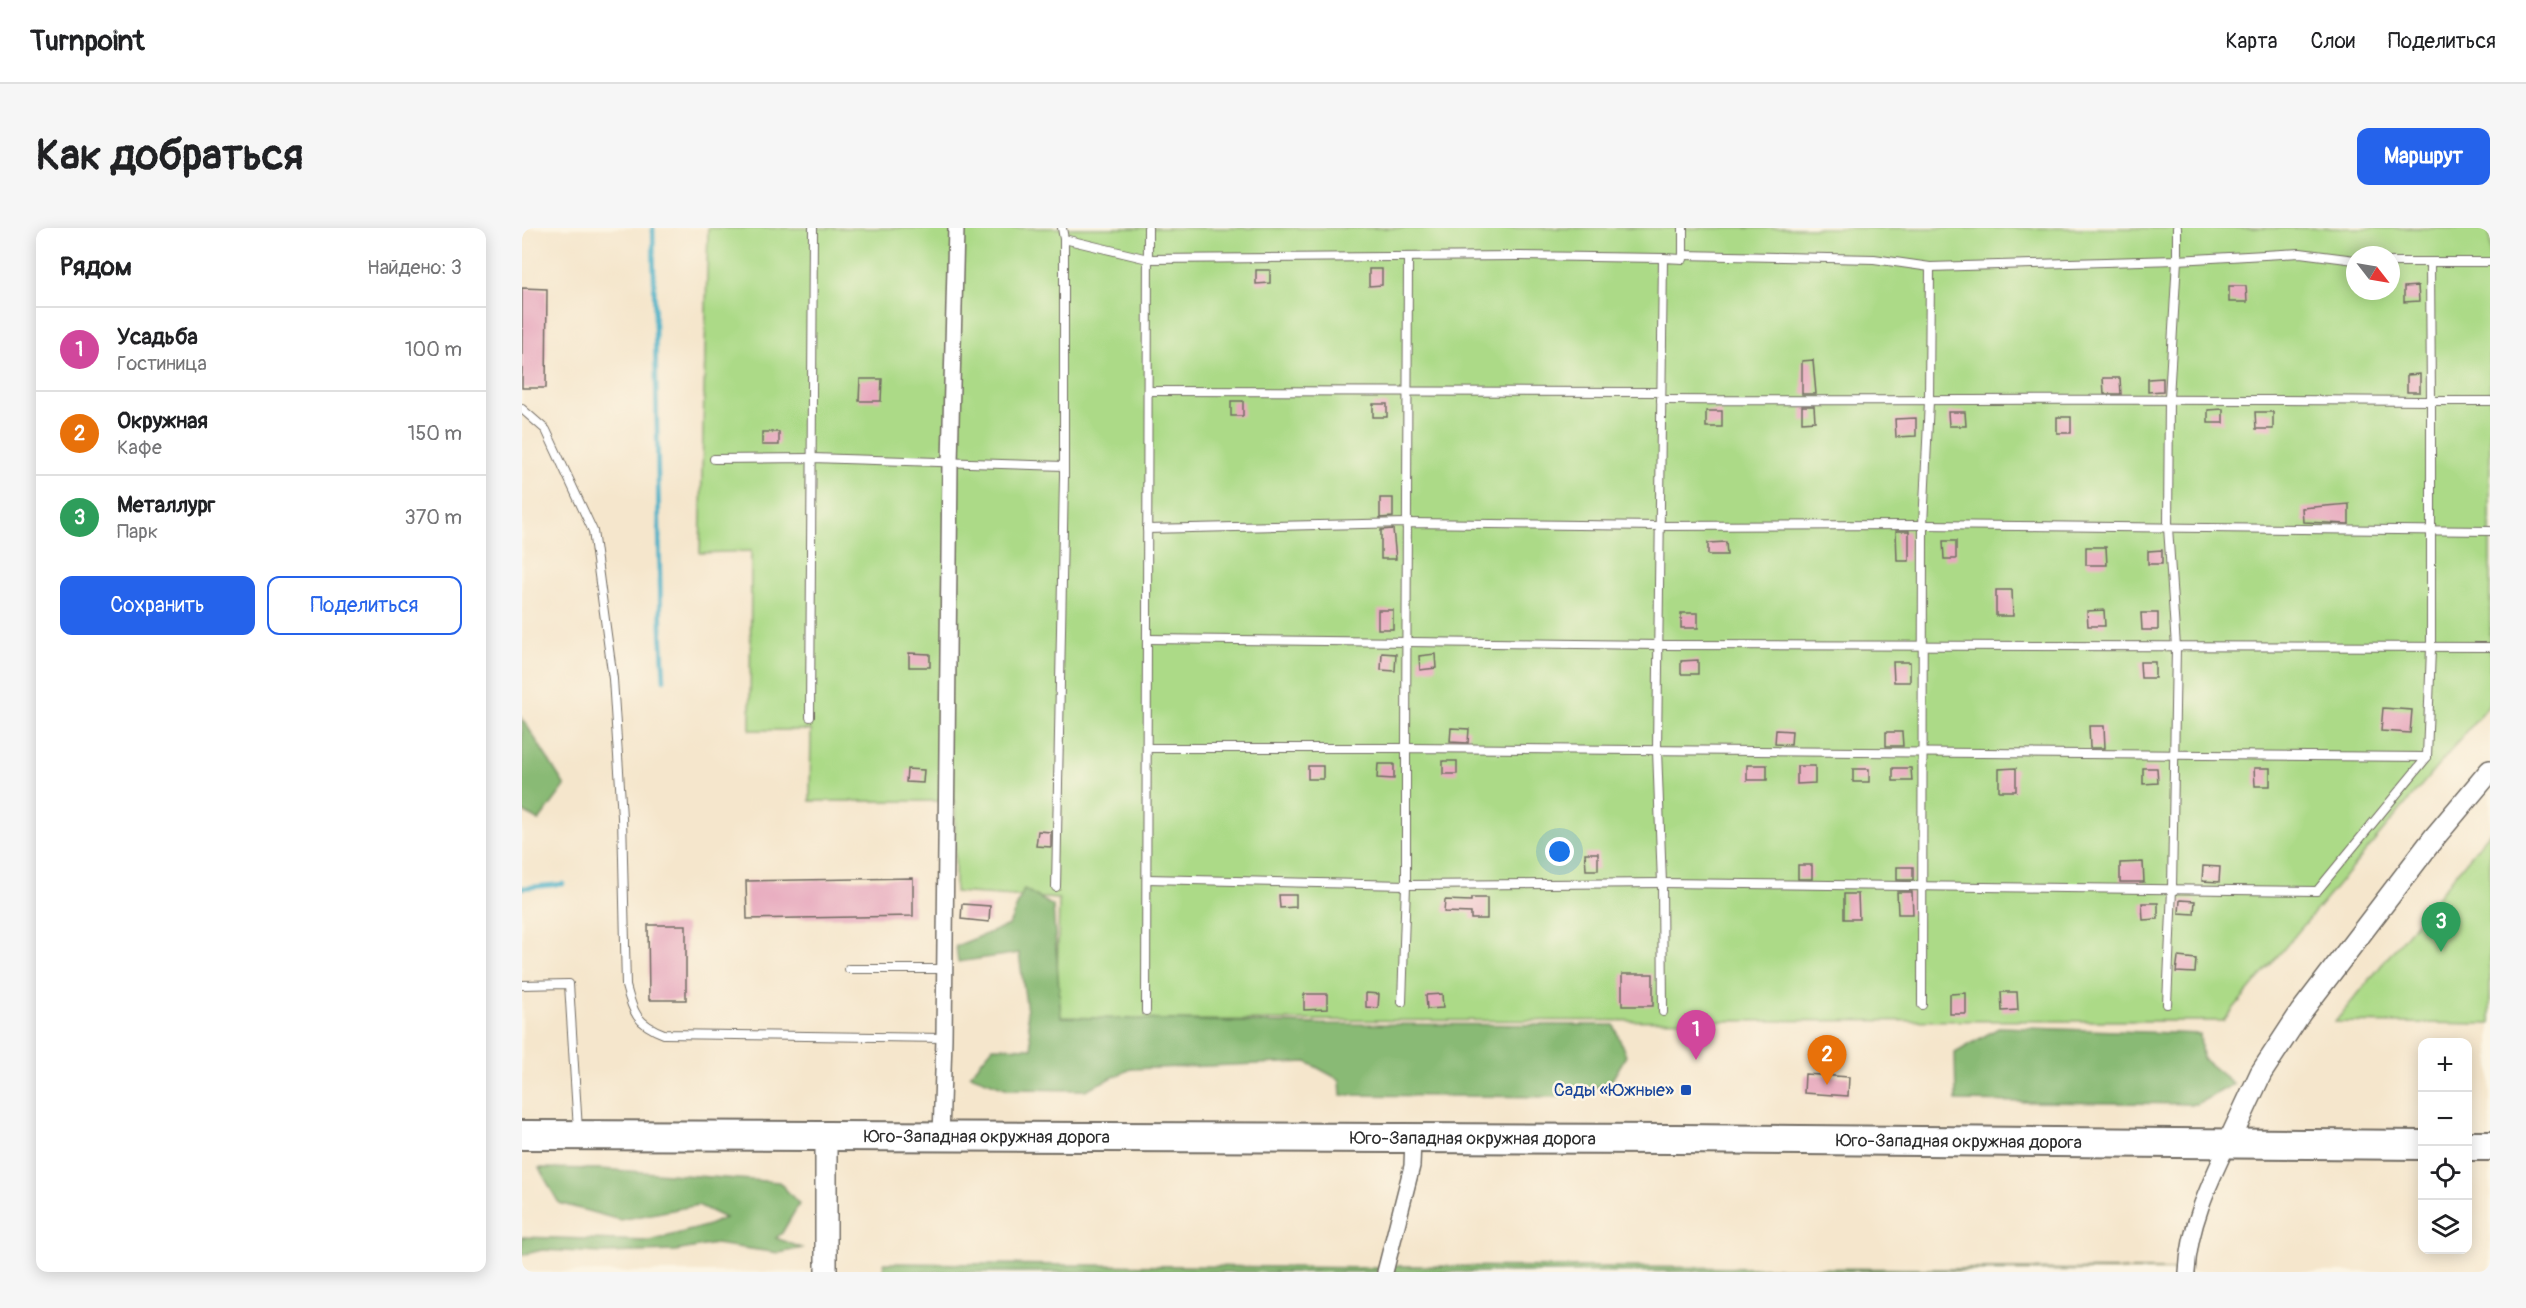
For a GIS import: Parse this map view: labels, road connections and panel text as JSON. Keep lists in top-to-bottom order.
{
  "streets": {
    "highway": ["Юго-Западная окружная дорога"]
  },
  "places": {
    "transit": ["Сады «Южные»"]
  },
  "north": "bottom right",
  "page": {
    "header": "Turnpoint",
    "nav": ["Карта", "Слои", "Поделиться"],
    "buttons": [
      "Маршрут",
      ["Сохранить", "Поделиться"]
    ],
    "title": "Как добраться",
    "heading": ["Рядом", "Найдено: 3"],
    "list": [
      {
        "mark": "1",
        "name": "Усадьба",
        "note": "Гостиница",
        "value": "100 m"
      },
      {
        "mark": "2",
        "name": "Окружная",
        "note": "Кафе",
        "value": "150 m"
      },
      {
        "mark": "3",
        "name": "Металлург",
        "note": "Парк",
        "value": "370 m"
      }
    ],
    "pins": ["3", "1", "2"],
    "map_buttons": ["+", "−"]
  }
}
